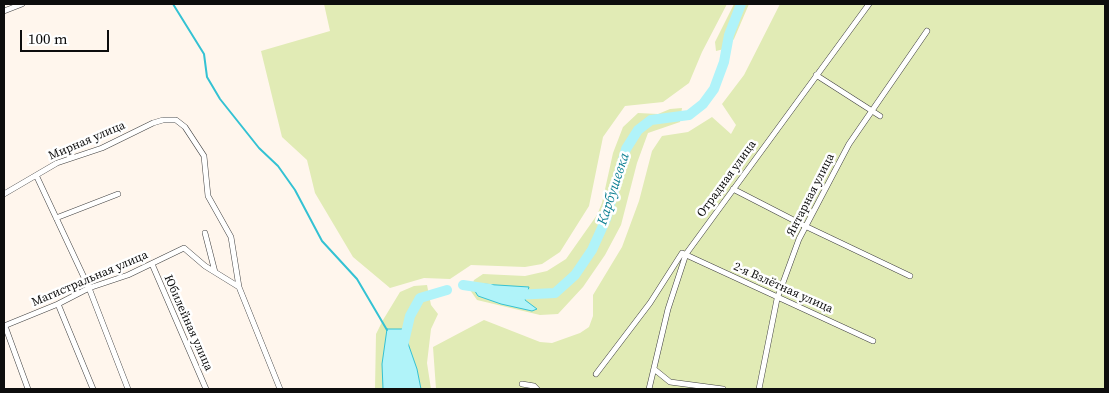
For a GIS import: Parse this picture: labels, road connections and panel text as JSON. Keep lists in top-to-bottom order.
{
  "streets": {
    "street": [
      "Мирная улица",
      "Отрадная улица",
      "Янтарная улица",
      "Магистральная улица",
      "2-я Взлётная улица",
      "Юбилейная улица"
    ]
  },
  "crossings": [
    ["Отрадная улица", "2-я Взлётная улица"],
    ["Янтарная улица", "2-я Взлётная улица"],
    ["Магистральная улица", "Юбилейная улица"]
  ],
  "water": ["Карбушевка"],
  "scale_bar": "100 m"
}
